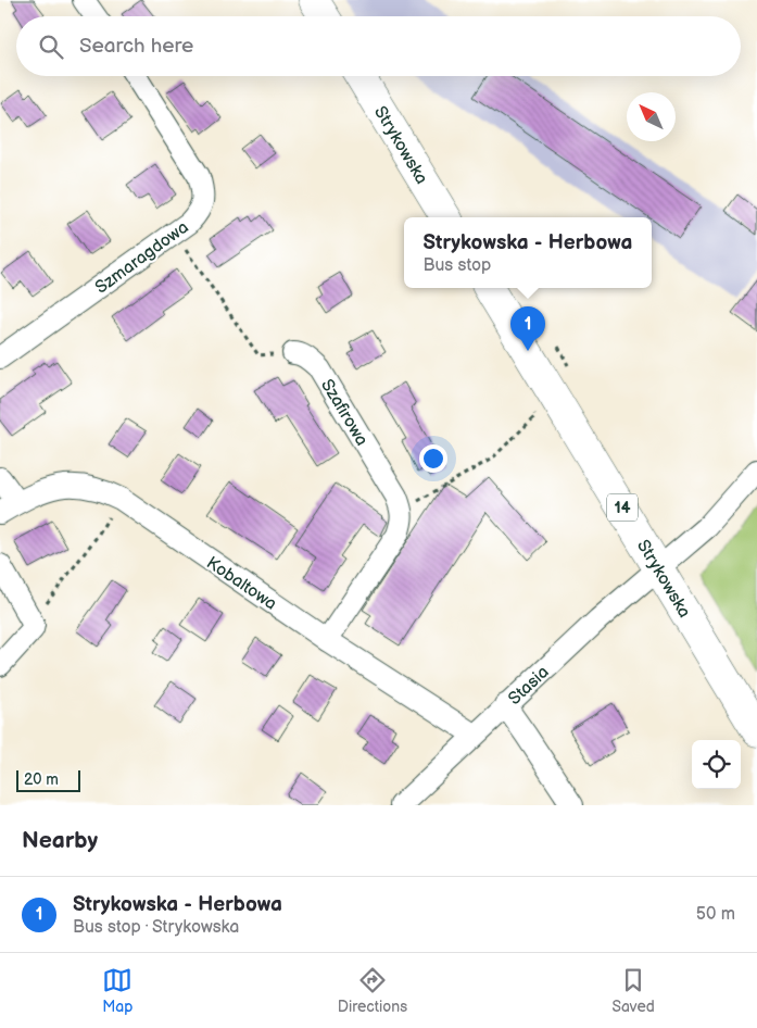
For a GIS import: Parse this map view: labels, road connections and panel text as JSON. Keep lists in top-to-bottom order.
{
  "streets": {
    "main road": ["Strykowska", "14"],
    "street": [
      "Szmaragdowa",
      "Szafirowa",
      "Kobaltowa",
      "Stasia"
    ]
  },
  "crossings": [
    ["Strykowska", "Stasia"],
    ["Kobaltowa", "Stasia"]
  ],
  "scale_bar": "20 m",
  "north": "top left",
  "page": {
    "search": "Search here",
    "popup": ["Strykowska - Herbowa", "Bus stop"],
    "pins": "1",
    "scale": "20 m",
    "heading": "Nearby",
    "list": [
      {
        "mark": "1",
        "name": "Strykowska - Herbowa",
        "note": "Bus stop · Strykowska",
        "value": "50 m"
      }
    ],
    "nav": ["Map", "Directions", "Saved"]
  }
}
